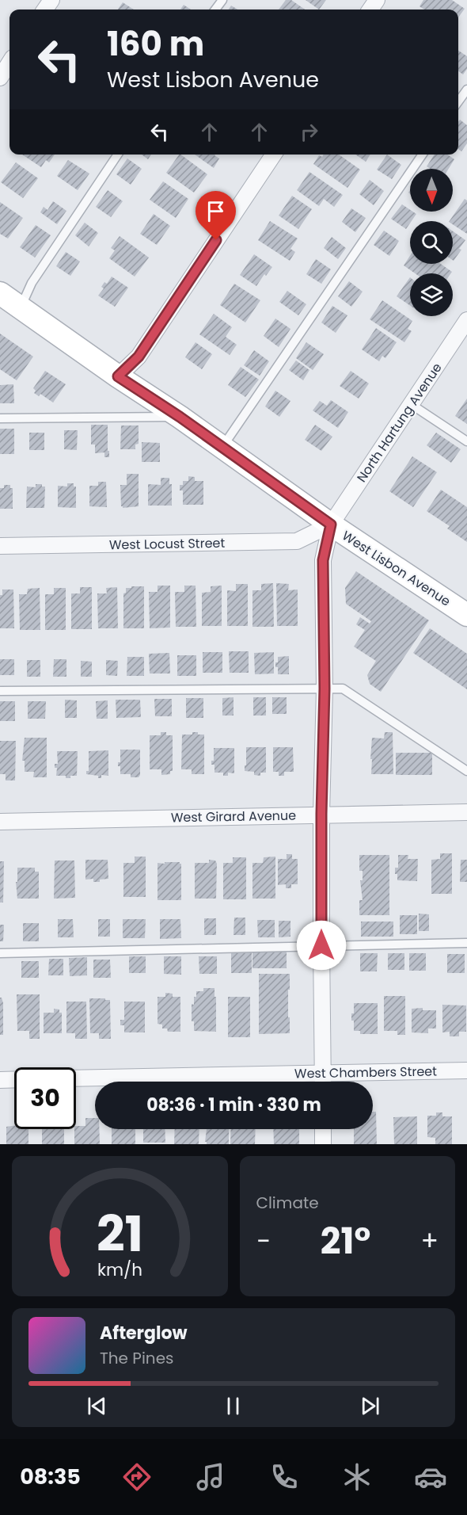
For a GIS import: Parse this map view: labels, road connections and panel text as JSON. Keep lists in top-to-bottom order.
{
  "streets": {
    "main road": ["West Lisbon Avenue"],
    "street": [
      "North Hartung Avenue",
      "West Locust Street",
      "West Girard Avenue",
      "West Chambers Street"
    ]
  },
  "crossings": [
    ["North Hartung Avenue", "West Locust Street"],
    ["North Hartung Avenue", "West Lisbon Avenue"],
    ["West Locust Street", "West Lisbon Avenue"]
  ],
  "north": "bottom",
  "page": {
    "turn": ["160 m", "West Lisbon Avenue"],
    "limit": "30",
    "trip": "08:36 · 1 min · 330 m",
    "tile": "Climate",
    "heat": ["−", "21°", "+"],
    "song": ["Afterglow", "The Pines"],
    "tabs": "08:35",
    "gauge": ["21", "km/h"]
  }
}
